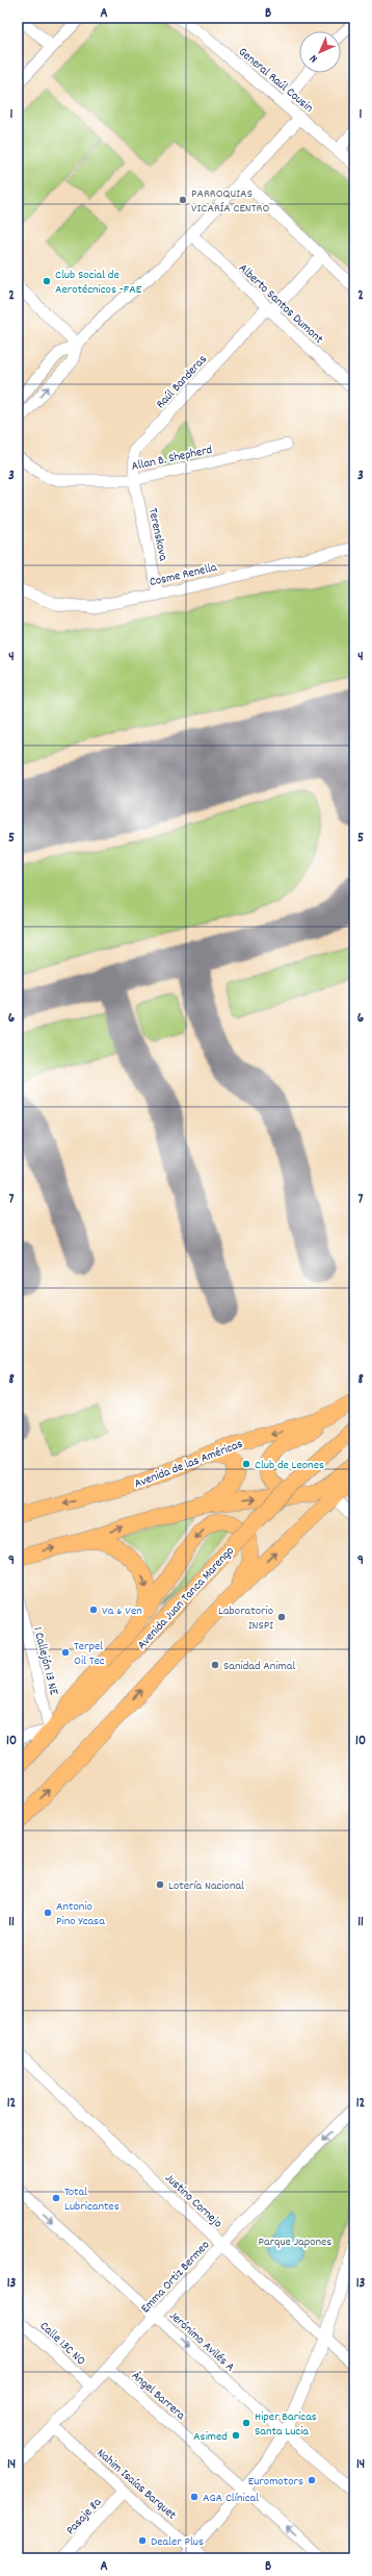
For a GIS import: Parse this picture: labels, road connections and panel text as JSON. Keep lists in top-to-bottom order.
{
  "streets": {
    "main road": ["Avenida de las Américas", "Avenida Juan Tanca Marengo"],
    "street": [
      "General Raúl Cousin",
      "Alberto Santos Dumont",
      "Raúl Banderas",
      "Allan B. Shepherd",
      "Terenskova",
      "Cosme Renella",
      "1 Callejón 13 NE",
      "Justino Cornejo",
      "Emma Ortiz Bermeo",
      "Jerónimo Avilés A",
      "Calle 13C NO",
      "Ángel Barrera",
      "Nahim Isaías Barquet",
      "Pasaje 8a"
    ]
  },
  "crossings": [
    ["Alberto Santos Dumont", "Raúl Banderas"],
    ["Raúl Banderas", "Allan B. Shepherd"],
    ["Raúl Banderas", "Terenskova"],
    ["Allan B. Shepherd", "Terenskova"],
    ["Terenskova", "Cosme Renella"],
    ["Avenida Juan Tanca Marengo", "1 Callejón 13 NE"],
    ["Justino Cornejo", "Emma Ortiz Bermeo"],
    ["Emma Ortiz Bermeo", "Jerónimo Avilés A"],
    ["Emma Ortiz Bermeo", "Calle 13C NO"],
    ["Emma Ortiz Bermeo", "Ángel Barrera"],
    ["Emma Ortiz Bermeo", "Nahim Isaías Barquet"],
    ["Nahim Isaías Barquet", "Pasaje 8a"]
  ],
  "one_way": ["Emma Ortiz Bermeo", "Jerónimo Avilés A", "Ángel Barrera"],
  "parks": ["Parque Japones"],
  "places": [
    "PARROQUIAS VICARÍA CENTRO",
    "Club Social de Aerotécnicos -FAE",
    "Club de Leones",
    "Va & Ven",
    "Laboratorio INSPI",
    "Terpel Oil Tec",
    "Sanidad Animal",
    "Lotería Nacional",
    "Antonio Pino Ycasa",
    "Total Lubricantes",
    "Hiper Baricas Santa Lucia",
    "Asimed",
    "Euromotors",
    "AGA Clínical",
    "Dealer Plus"
  ],
  "north": "bottom left",
  "grid": {
    "columns": ["A", "B"],
    "rows": [
      "1",
      "2",
      "3",
      "4",
      "5",
      "6",
      "7",
      "8",
      "9",
      "10",
      "11",
      "12",
      "13",
      "14"
    ]
  }
}
